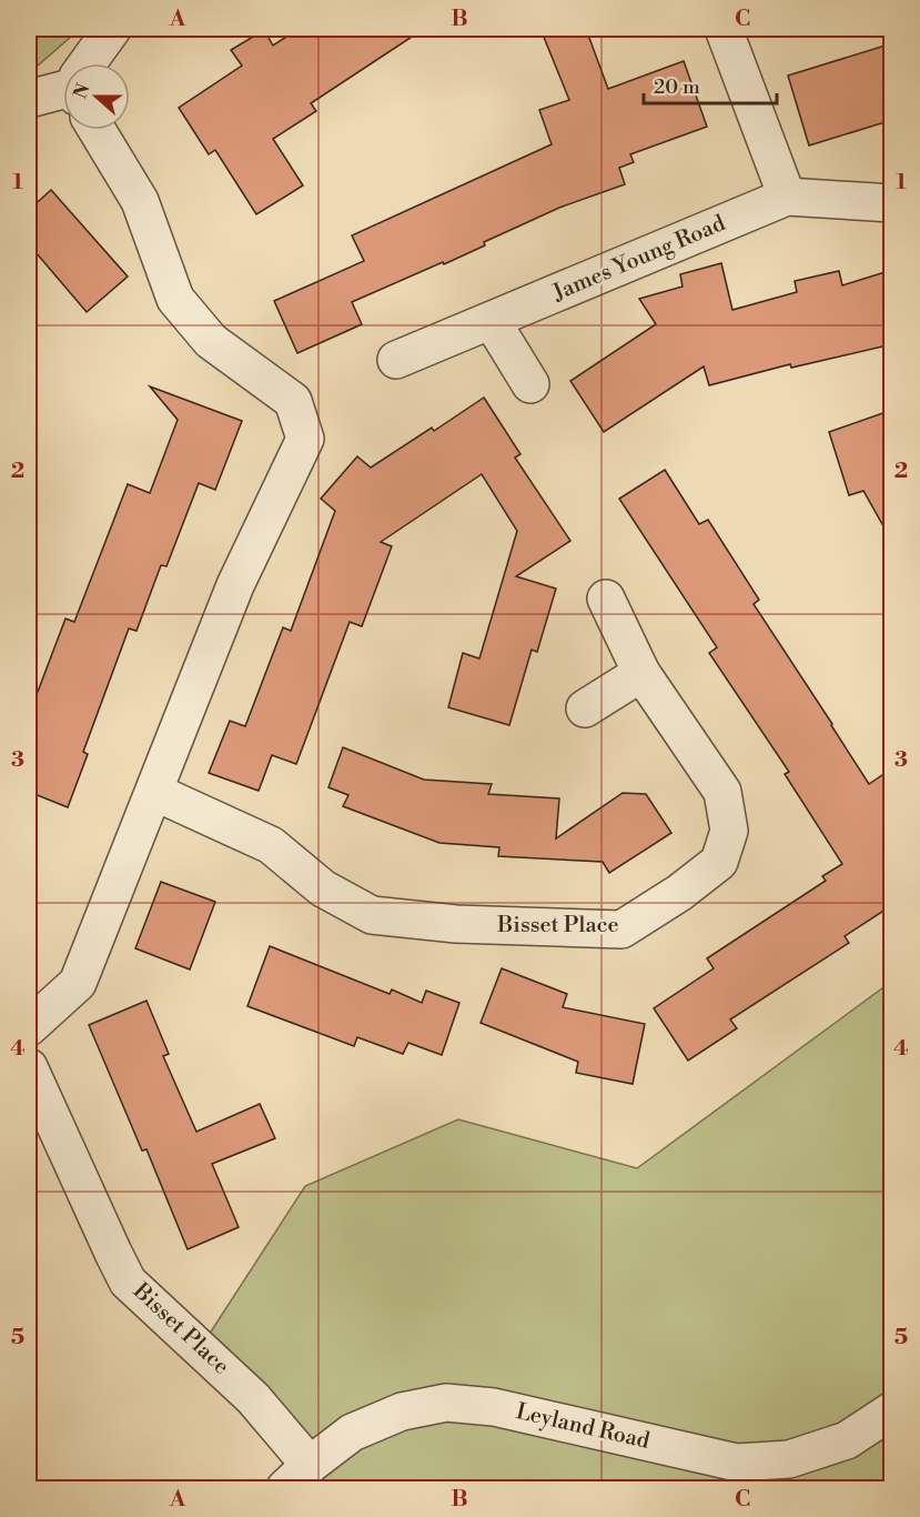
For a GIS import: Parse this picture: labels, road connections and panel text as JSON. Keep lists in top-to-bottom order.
{
  "streets": {
    "street": ["James Young Road", "Bisset Place", "Leyland Road"]
  },
  "crossings": [
    ["Bisset Place", "Leyland Road"]
  ],
  "scale_bar": "20 m",
  "north": "left",
  "grid": {
    "columns": ["A", "B", "C"],
    "rows": [
      "1",
      "2",
      "3",
      "4",
      "5"
    ]
  }
}
